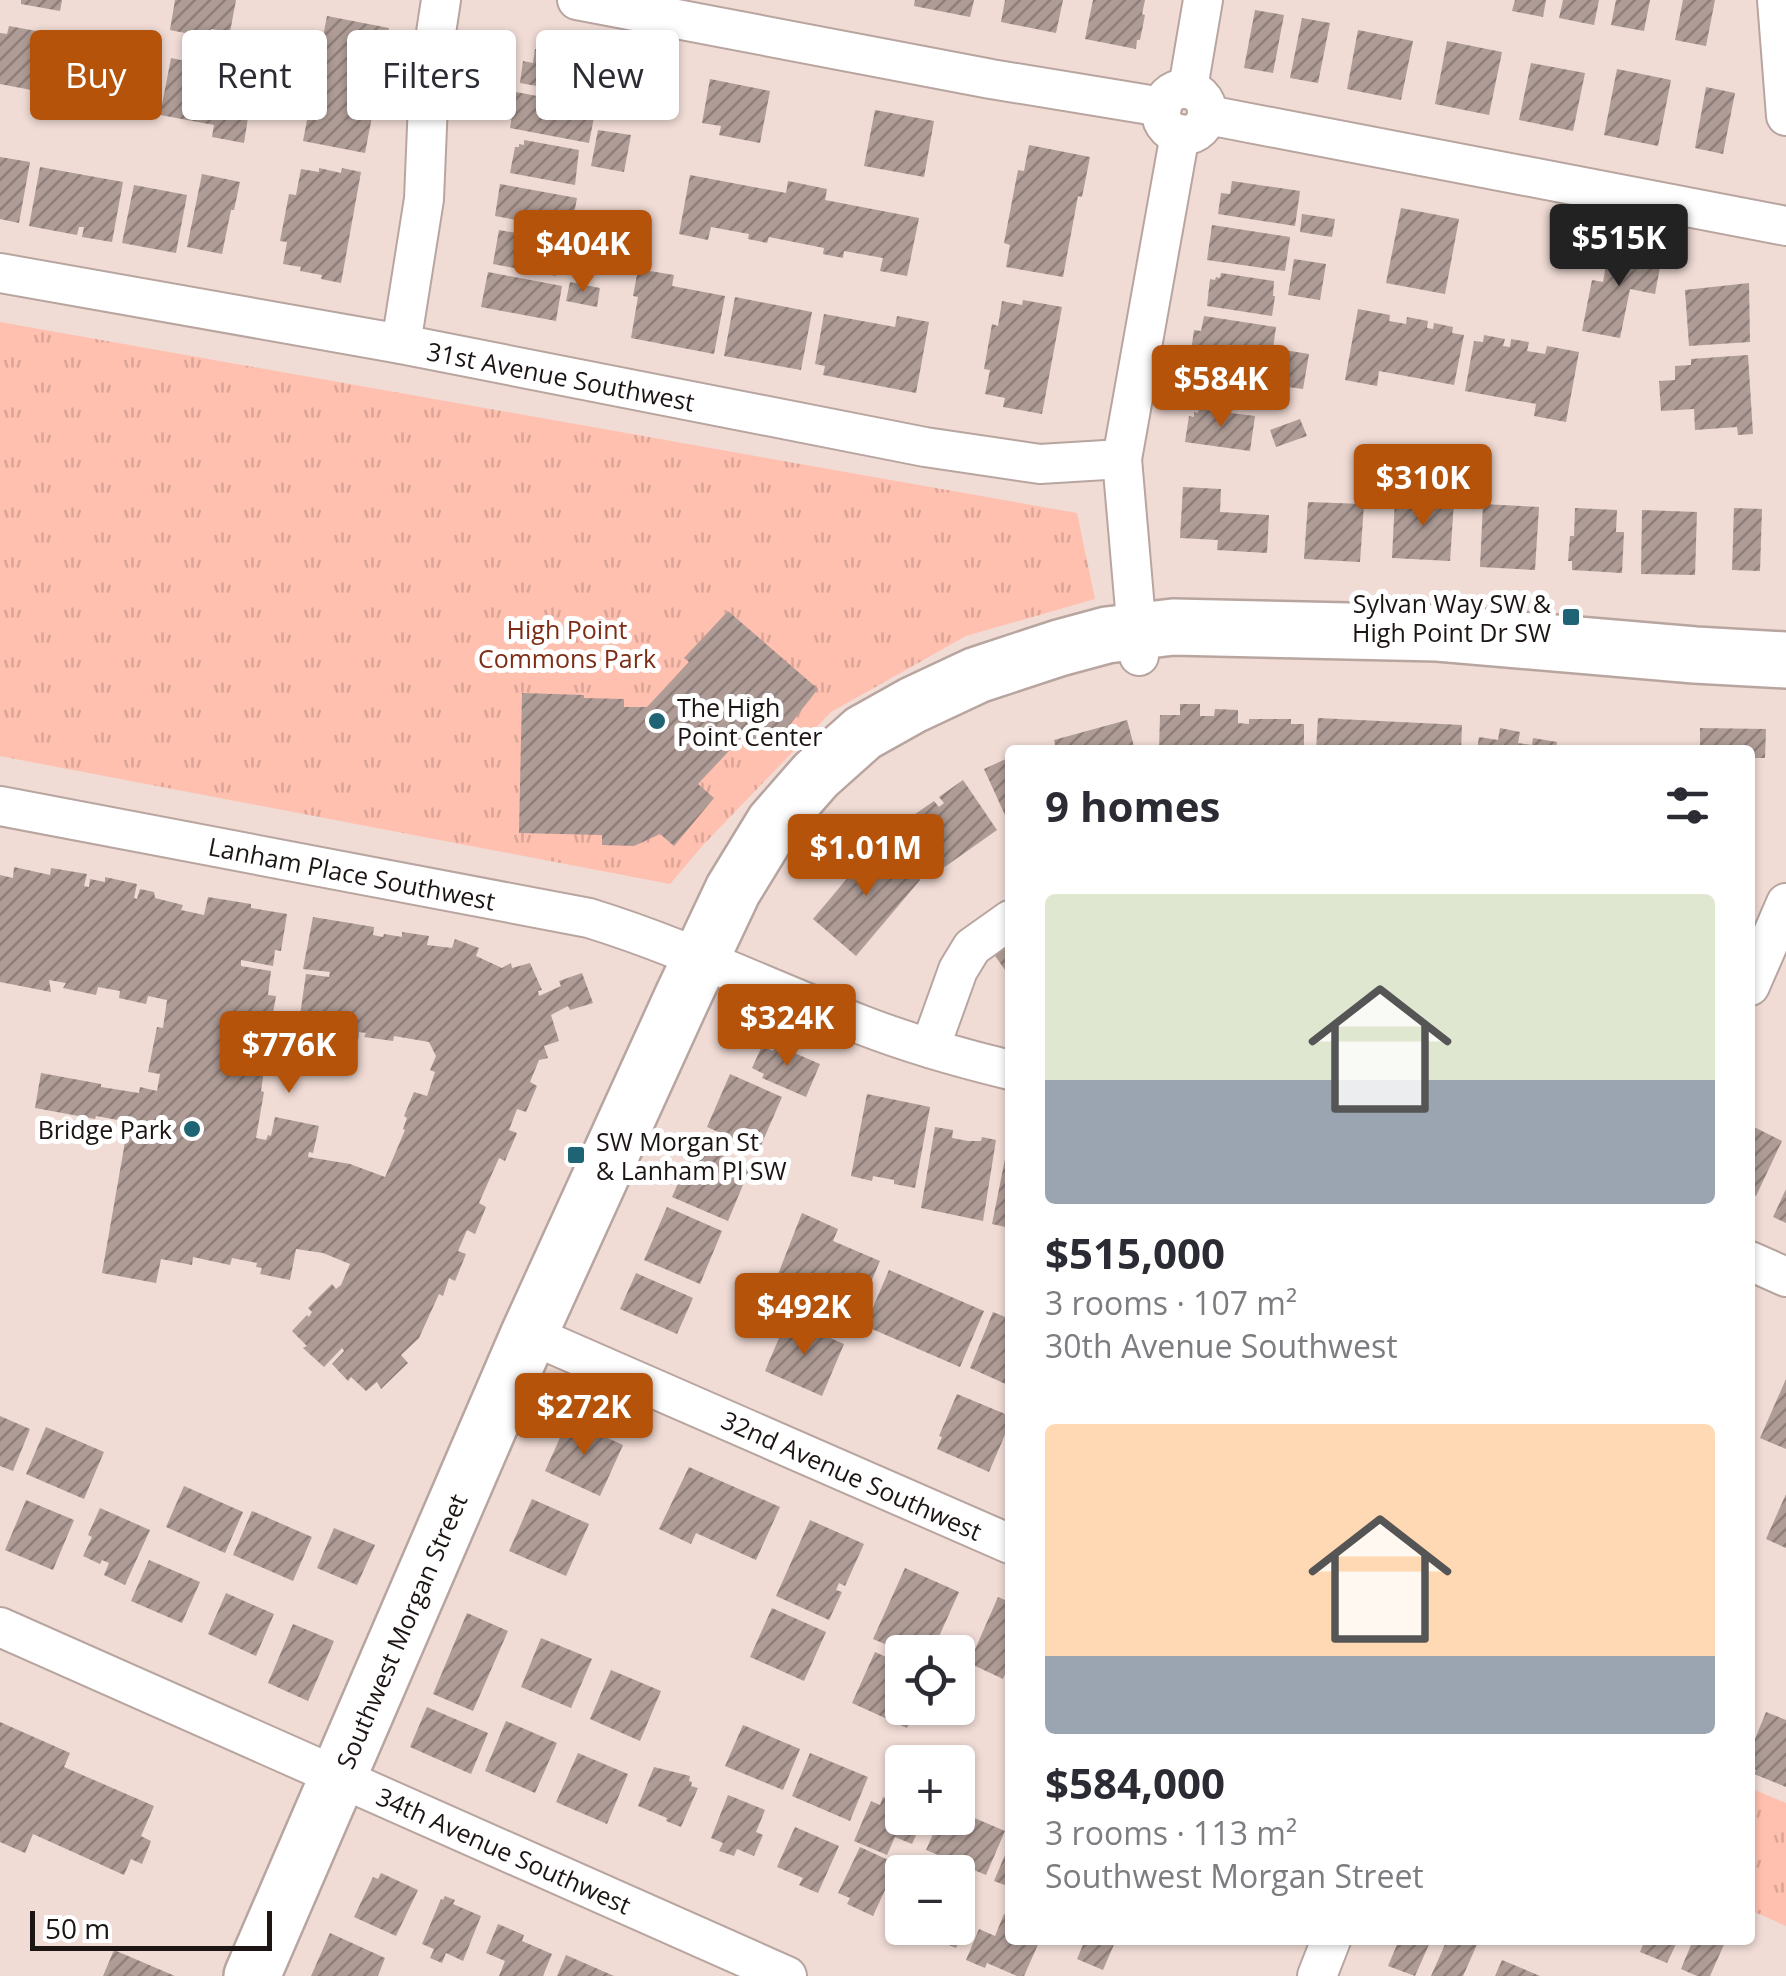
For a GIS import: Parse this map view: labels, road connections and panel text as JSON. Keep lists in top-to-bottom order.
{
  "streets": {
    "street": [
      "31st Avenue Southwest",
      "Lanham Place Southwest",
      "32nd Avenue Southwest",
      "Southwest Morgan Street",
      "34th Avenue Southwest"
    ]
  },
  "crossings": [
    ["Lanham Place Southwest", "Southwest Morgan Street"],
    ["32nd Avenue Southwest", "Southwest Morgan Street"],
    ["Southwest Morgan Street", "34th Avenue Southwest"]
  ],
  "parks": ["High Point Commons Park"],
  "places": {
    "transit": ["Sylvan Way SW & High Point Dr SW", "SW Morgan St & Lanham Pl SW"],
    "other": ["The High Point Center", "Bridge Park"]
  },
  "scale_bar": "50 m",
  "page": {
    "chip": [
      "Buy",
      "Rent",
      "Filters",
      "New"
    ],
    "price": [
      "$515K",
      "$404K",
      "$584K",
      "$310K",
      "$1.01M",
      "$324K",
      "$776K",
      "$492K",
      "$272K"
    ],
    "heading": "9 homes",
    "list": [
      {
        "name": "$515,000",
        "note": "3 rooms · 107 m² · 30th Avenue Southwest"
      },
      {
        "name": "$584,000",
        "note": "3 rooms · 113 m² · Southwest Morgan Street"
      }
    ],
    "map_buttons": ["+", "−"],
    "scale": "50 m"
  }
}
